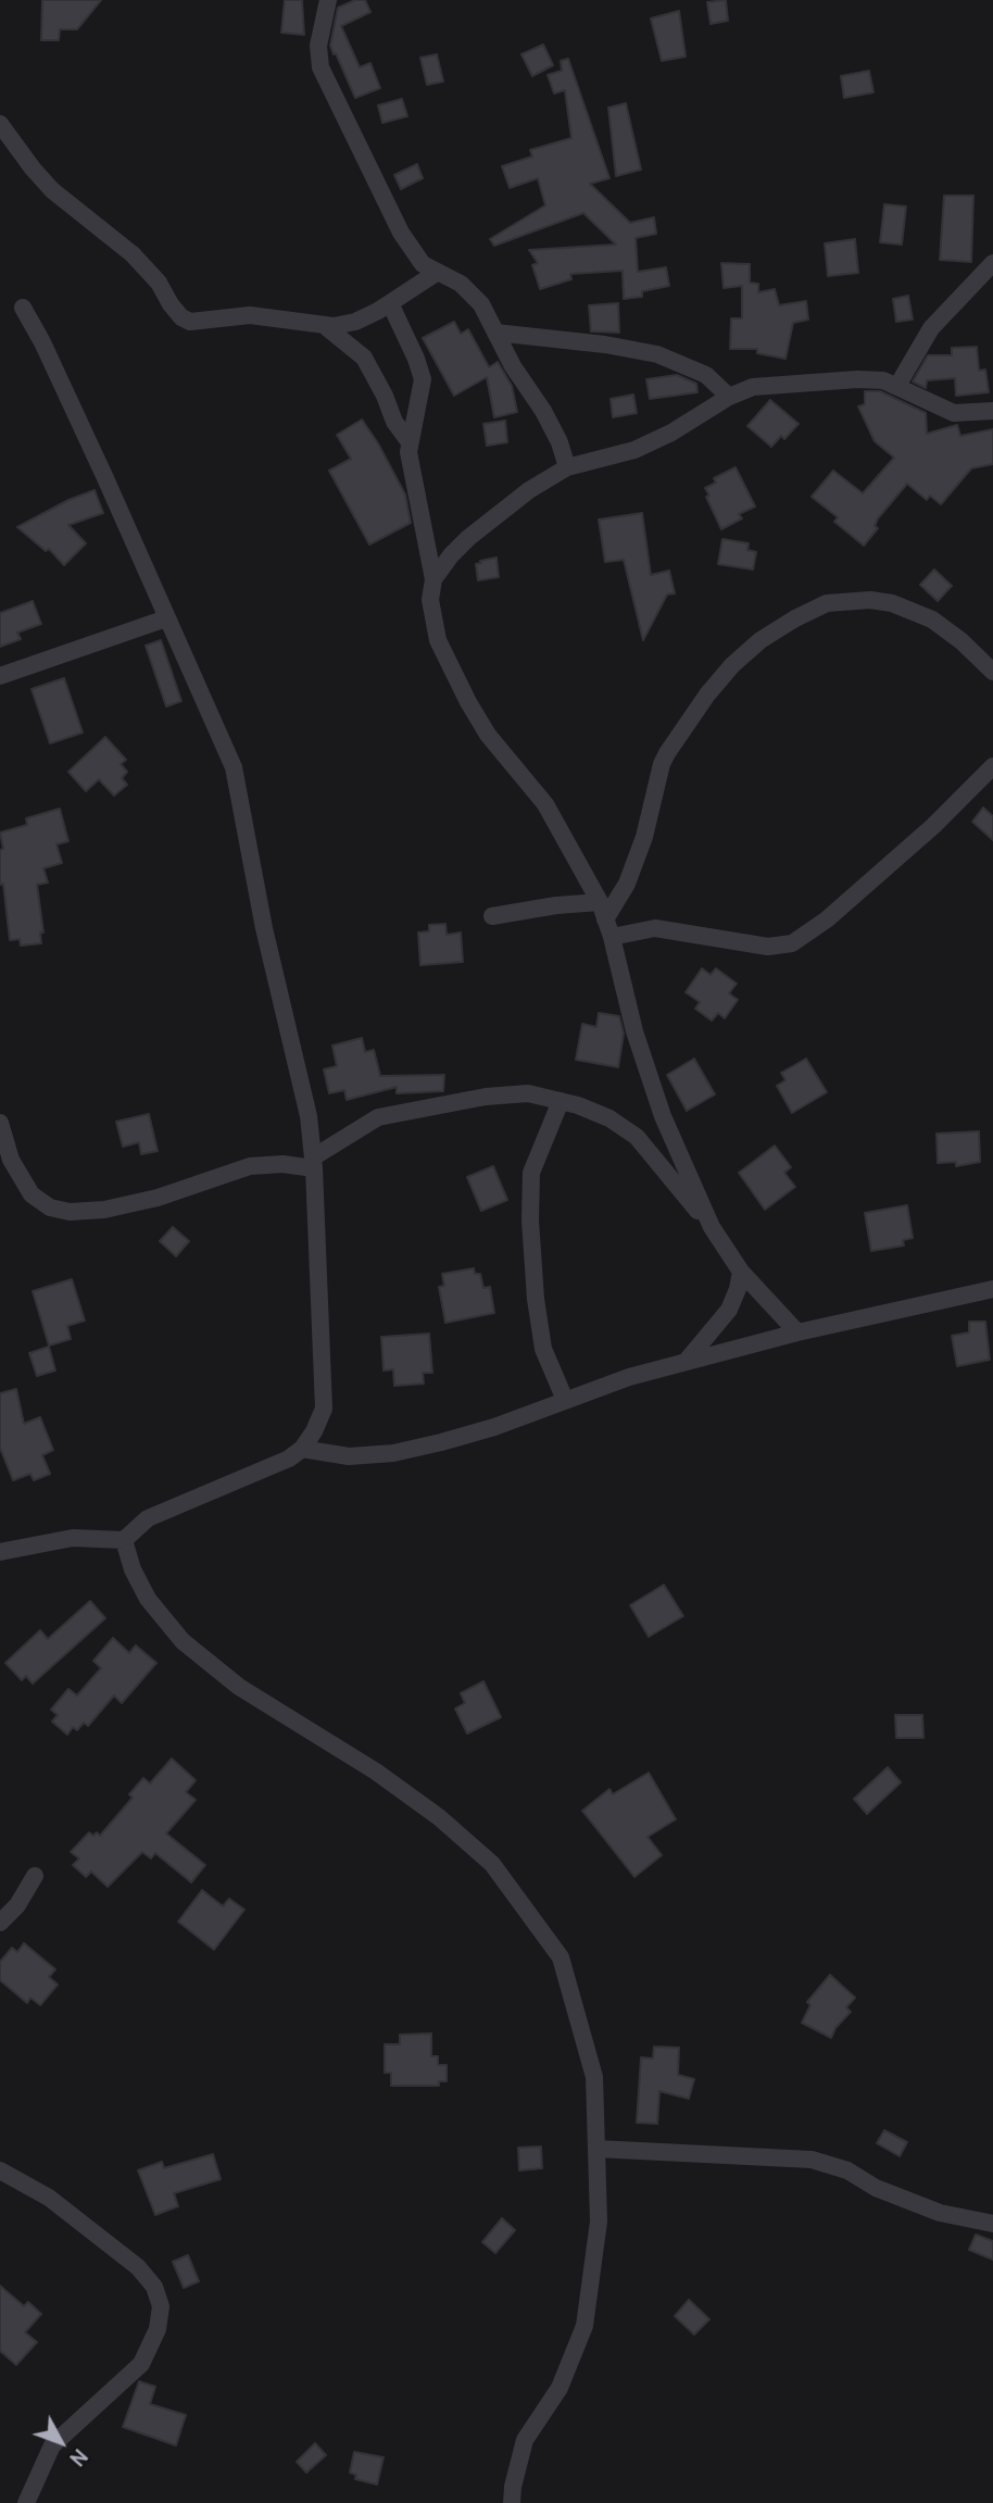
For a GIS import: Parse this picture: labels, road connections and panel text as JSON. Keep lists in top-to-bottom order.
{
  "north": "bottom right"
}
